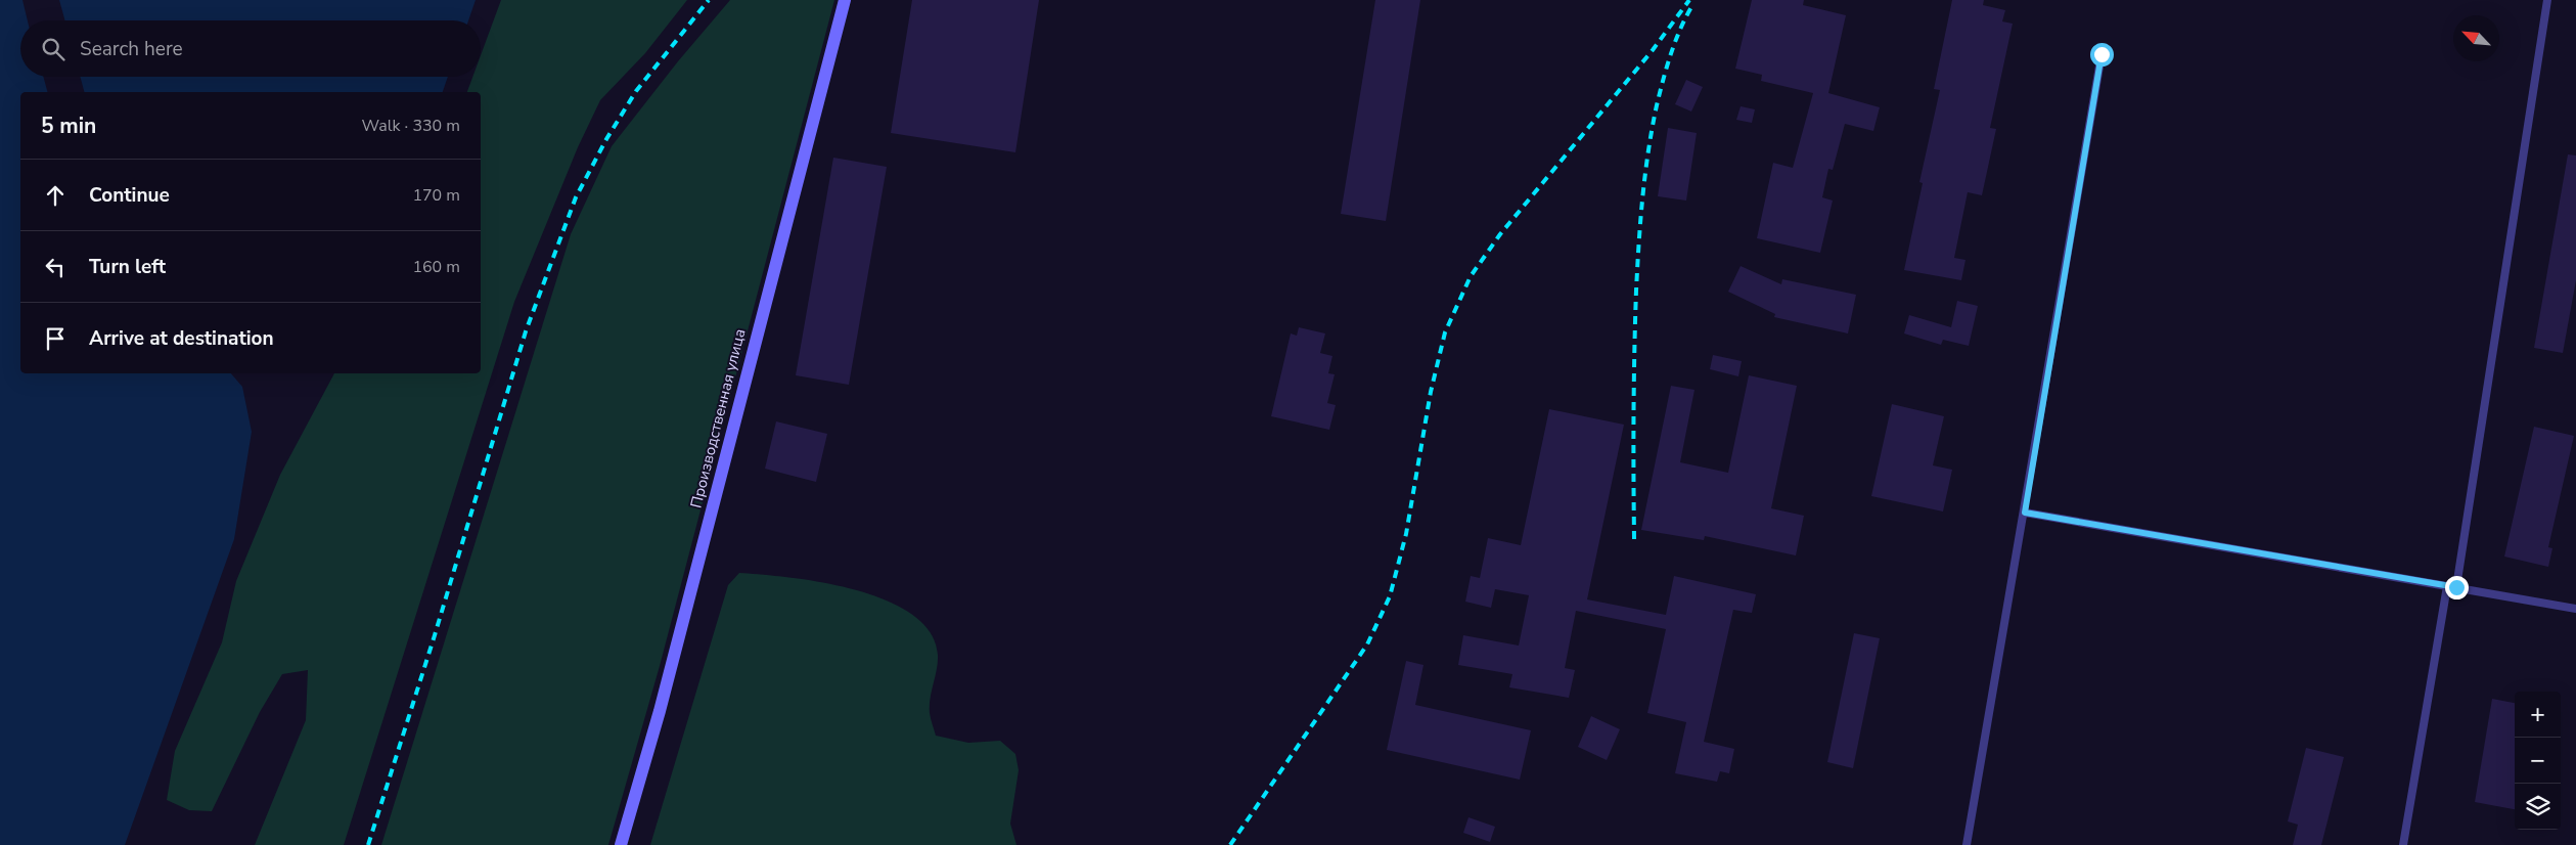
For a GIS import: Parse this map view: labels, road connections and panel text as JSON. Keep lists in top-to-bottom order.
{
  "streets": {
    "street": ["Производственная улица"]
  },
  "north": "top left",
  "page": {
    "search": "Search here",
    "heading": ["5 min", "Walk · 330 m"],
    "list": [
      ["Continue", "170 m"],
      ["Turn left", "160 m"],
      "Arrive at destination"
    ],
    "map_buttons": ["+", "−"]
  }
}
